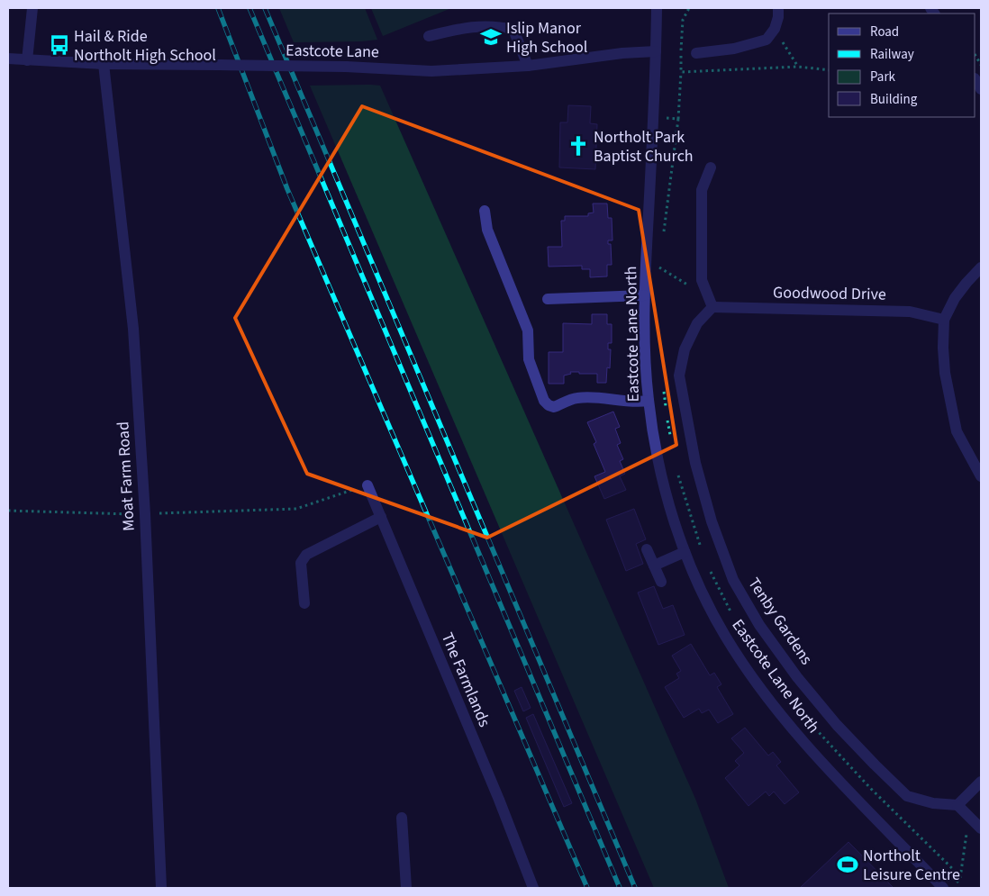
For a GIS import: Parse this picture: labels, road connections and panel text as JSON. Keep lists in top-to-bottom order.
{
  "streets": {
    "street": [
      "Eastcote Lane",
      "Goodwood Drive",
      "Eastcote Lane North",
      "Moat Farm Road",
      "Tenby Gardens",
      "The Farmlands"
    ]
  },
  "crossings": [
    ["Eastcote Lane", "Eastcote Lane North"],
    ["Eastcote Lane", "Moat Farm Road"],
    ["Goodwood Drive", "Tenby Gardens"]
  ],
  "places": {
    "school or university": ["Islip Manor High School"],
    "bus stop": ["Hail & Ride Northolt High School"],
    "church": ["Northolt Park Baptist Church"],
    "sports": ["Northolt Leisure Centre"]
  },
  "legend": [
    "Road",
    "Railway",
    "Park",
    "Building"
  ]
}
